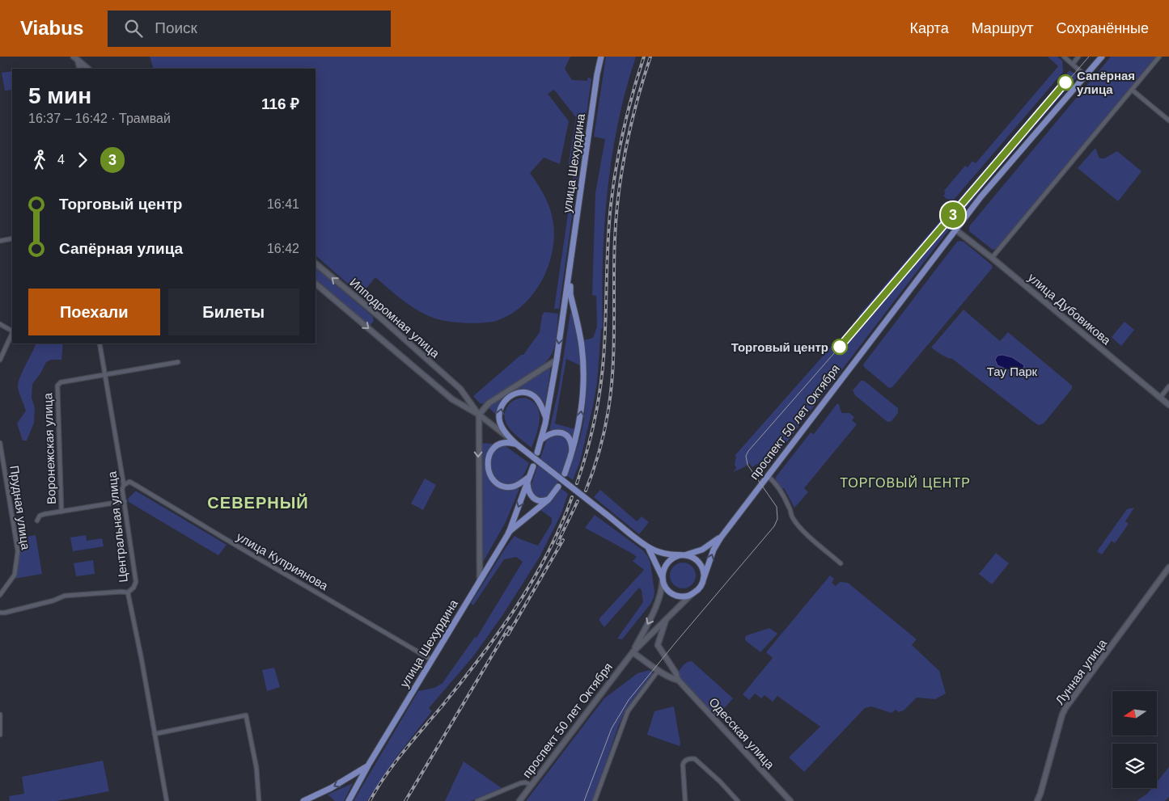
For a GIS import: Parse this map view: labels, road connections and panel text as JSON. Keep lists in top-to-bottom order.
{
  "streets": {
    "main road": ["улица Шехурдина", "проспект 50 лет Октября"],
    "street": [
      "улица Дубовикова",
      "Ипподромная улица",
      "Воронежская улица",
      "Прудная улица",
      "Центральная улица",
      "улица Куприянова",
      "Лунная улица",
      "Одесская улица"
    ]
  },
  "crossings": [
    ["улица Шехурдина", "улица Куприянова"],
    ["улица Дубовикова", "проспект 50 лет Октября"],
    ["Воронежская улица", "Центральная улица"],
    ["Центральная улица", "улица Куприянова"]
  ],
  "districts": ["ТОРГОВЫЙ ЦЕНТР", "СЕВЕРНЫЙ"],
  "parks": ["Тау Парк"],
  "places": ["Сапёрная улица", "Торговый центр"],
  "lines": ["tram line 3"],
  "north": "left",
  "page": {
    "header": "Viabus",
    "search": "Поиск",
    "nav": ["Карта", "Маршрут", "Сохранённые"],
    "on_map": "3",
    "heading": ["5 мин", "16:37 – 16:42 · Трамвай", "116 ₽"],
    "legs": ["4", "3"],
    "list": [
      {
        "name": "Торговый центр",
        "value": "16:41"
      },
      {
        "name": "Сапёрная улица",
        "value": "16:42"
      }
    ],
    "buttons": ["Поехали", "Билеты"]
  }
}
